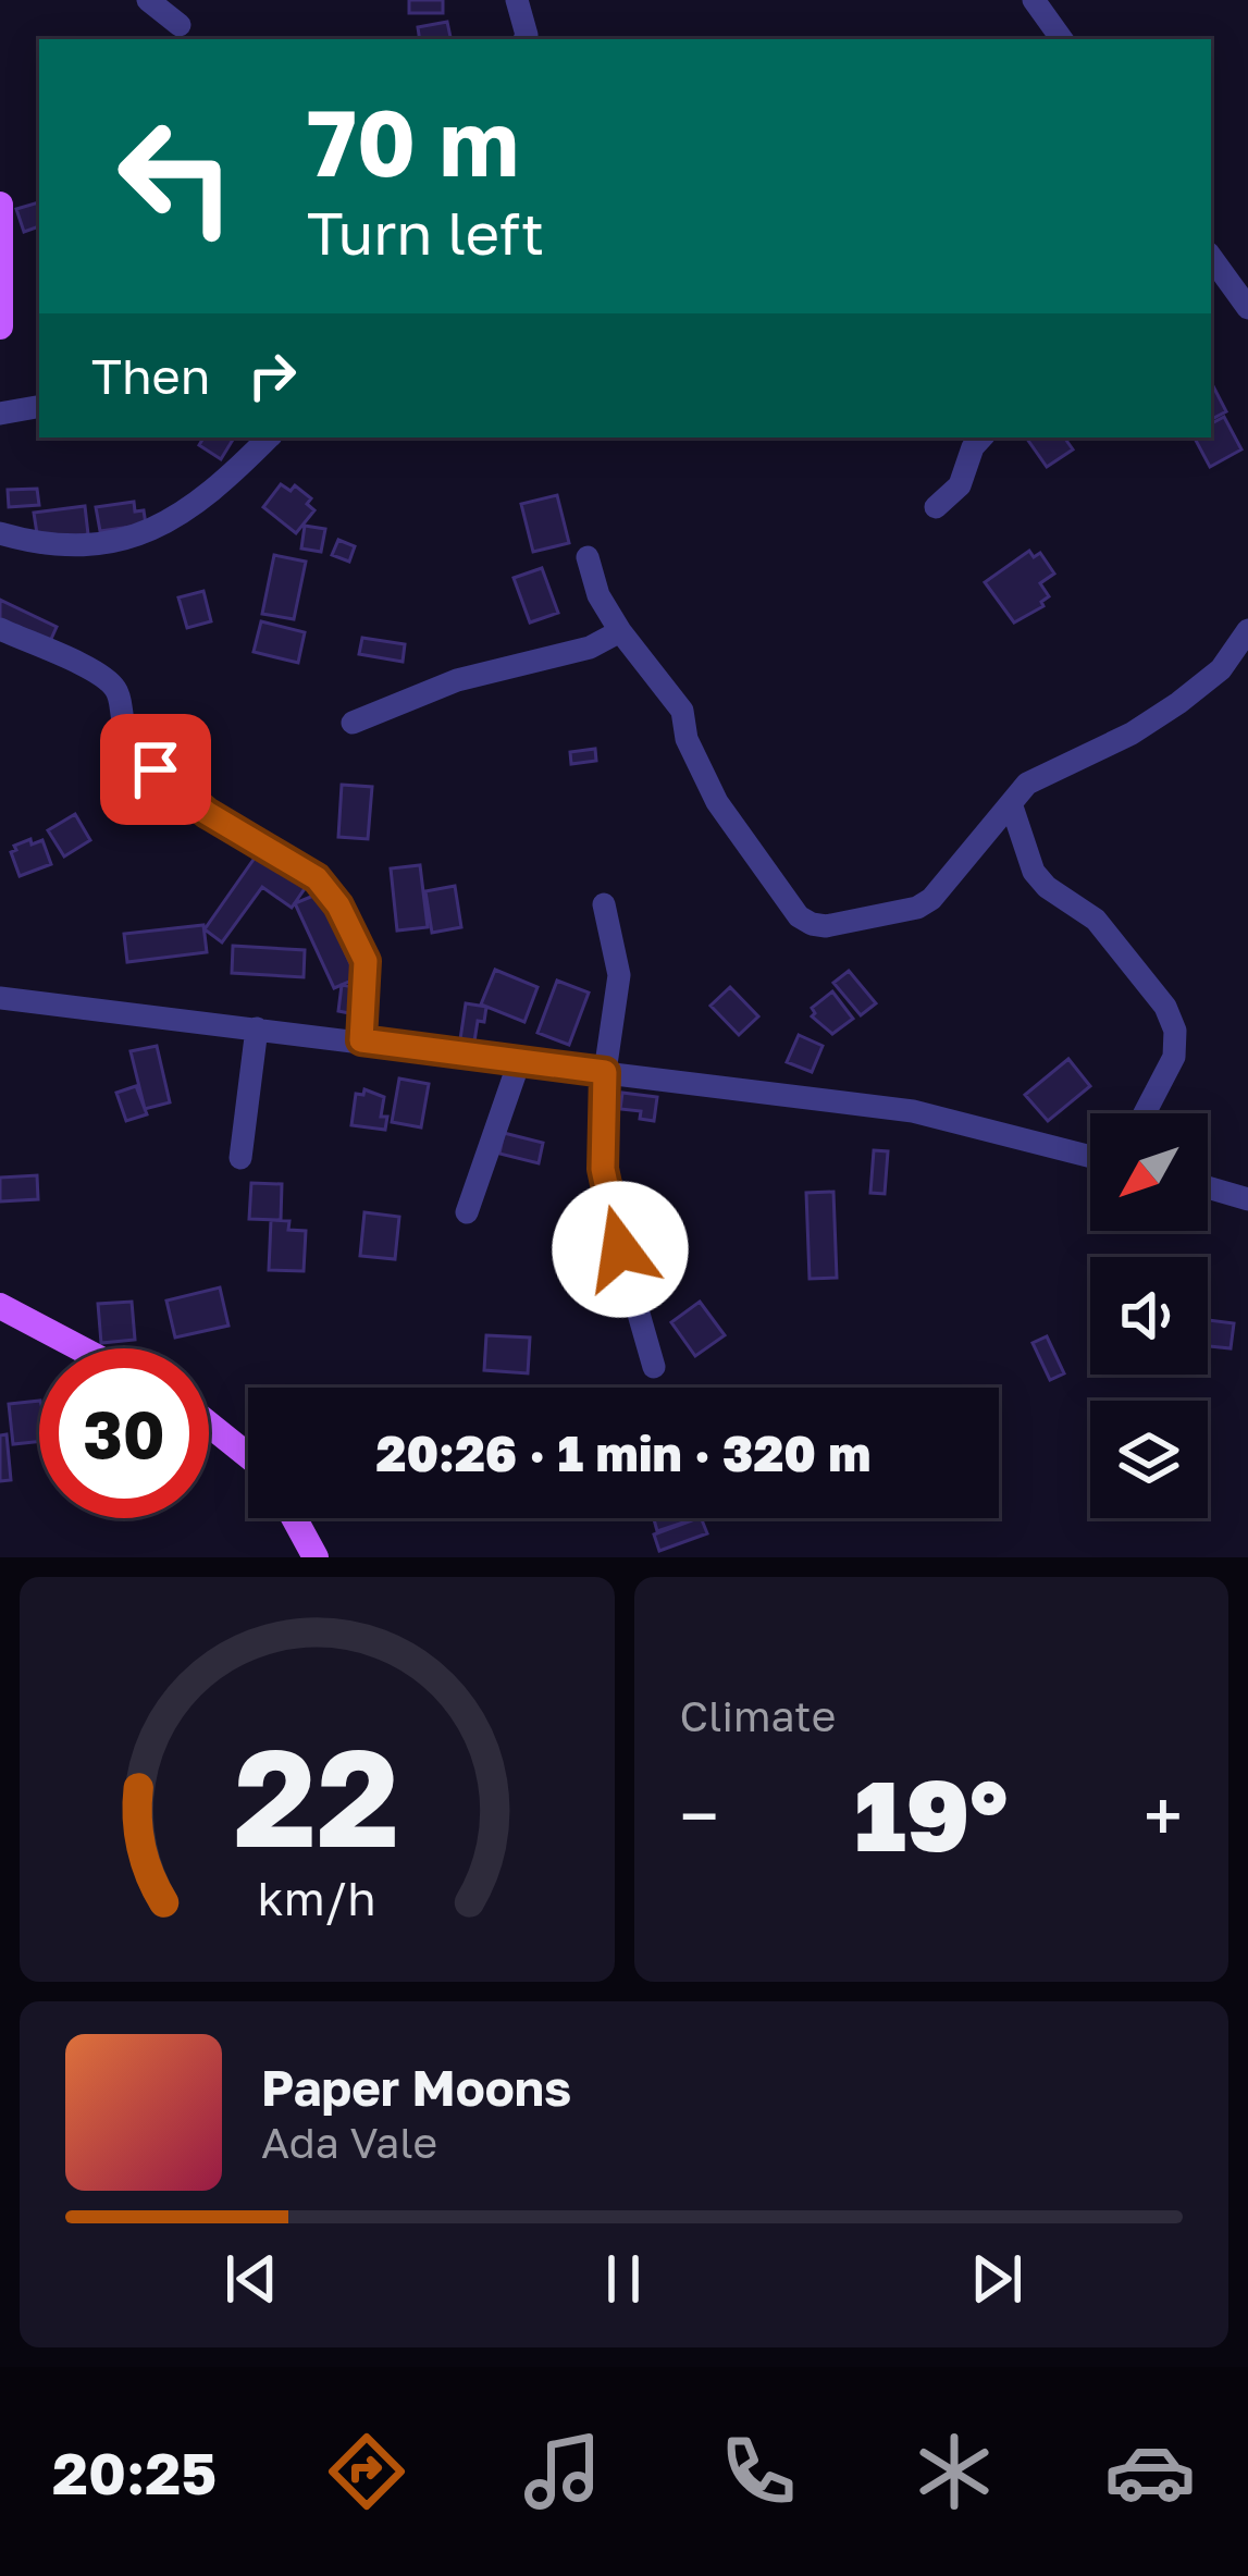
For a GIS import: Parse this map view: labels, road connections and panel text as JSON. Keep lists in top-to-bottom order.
{
  "north": "bottom left",
  "page": {
    "turn": ["70 m", "Turn left"],
    "then": "Then",
    "limit": "30",
    "trip": "20:26 · 1 min · 320 m",
    "tile": "Climate",
    "heat": ["−", "19°", "+"],
    "song": ["Paper Moons", "Ada Vale"],
    "tabs": "20:25",
    "gauge": ["22", "km/h"]
  }
}
